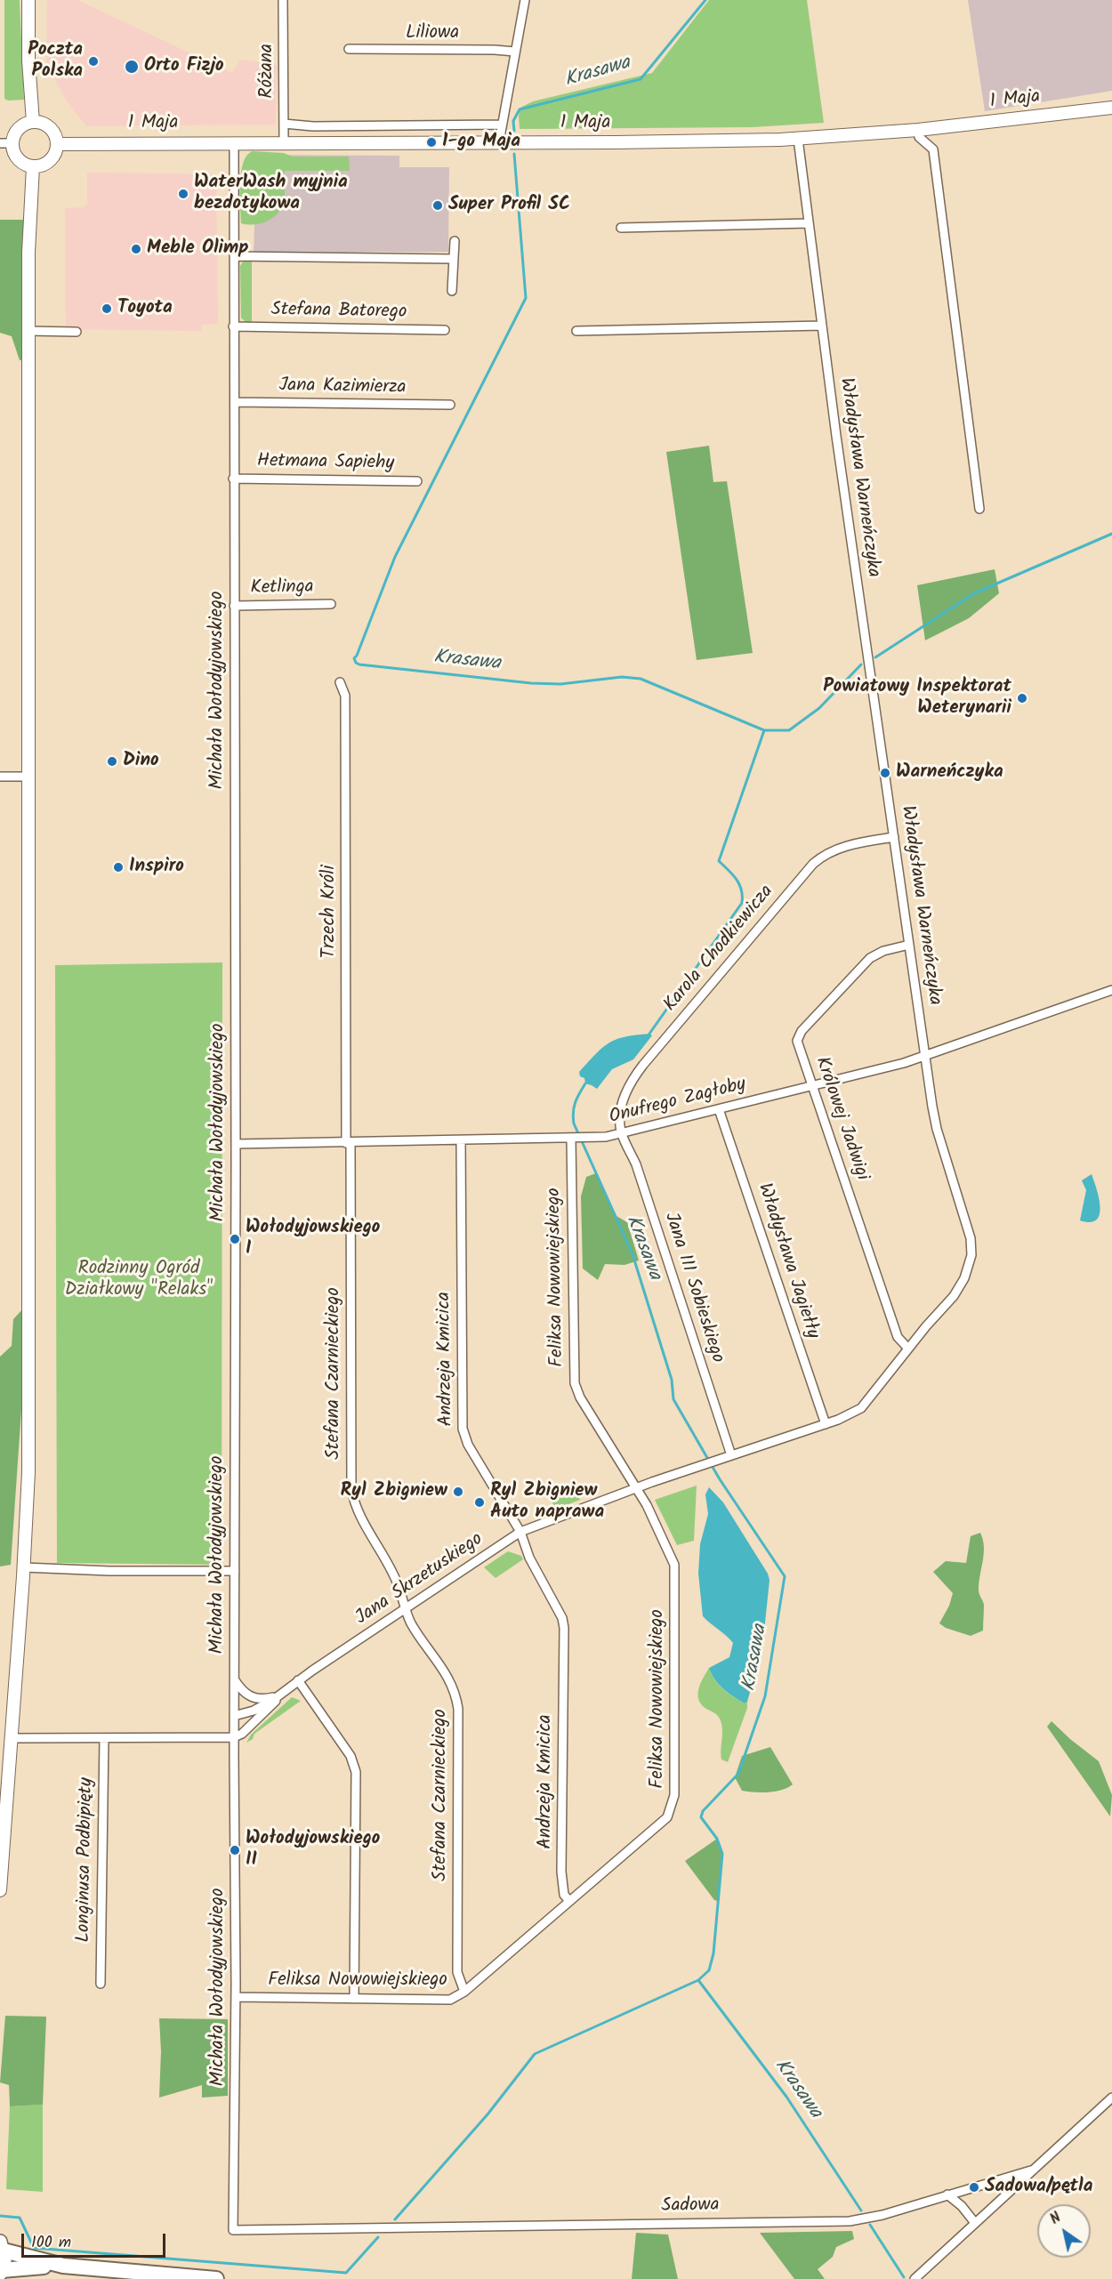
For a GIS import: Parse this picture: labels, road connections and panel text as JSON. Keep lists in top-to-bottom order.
{
  "streets": {
    "main road": ["1 Maja"],
    "street": [
      "Liliowa",
      "Różana",
      "Stefana Batorego",
      "Jana Kazimierza",
      "Hetmana Sapiehy",
      "Władysława Warneńczyka",
      "Ketlinga",
      "Michała Wołodyjowskiego",
      "Trzech Króli",
      "Karola Chodkiewicza",
      "Onufrego Zagłoby",
      "Królowej Jadwigi",
      "Władysława Jagiełły",
      "Feliksa Nowowiejskiego",
      "Jana III Sobieskiego",
      "Andrzeja Kmicica",
      "Stefana Czarnieckiego",
      "Jana Skrzetuskiego",
      "Longinusa Podbipięty",
      "Sadowa"
    ]
  },
  "crossings": [
    ["Różana", "1 Maja"],
    ["1 Maja", "Władysława Warneńczyka"],
    ["1 Maja", "Michała Wołodyjowskiego"],
    ["Stefana Batorego", "Michała Wołodyjowskiego"],
    ["Jana Kazimierza", "Michała Wołodyjowskiego"],
    ["Hetmana Sapiehy", "Michała Wołodyjowskiego"],
    ["Władysława Warneńczyka", "Karola Chodkiewicza"],
    ["Władysława Warneńczyka", "Onufrego Zagłoby"],
    ["Władysława Warneńczyka", "Królowej Jadwigi"],
    ["Władysława Warneńczyka", "Władysława Jagiełły"],
    ["Władysława Warneńczyka", "Jana Skrzetuskiego"],
    ["Ketlinga", "Michała Wołodyjowskiego"],
    ["Michała Wołodyjowskiego", "Onufrego Zagłoby"],
    ["Michała Wołodyjowskiego", "Feliksa Nowowiejskiego"],
    ["Michała Wołodyjowskiego", "Jana Skrzetuskiego"],
    ["Michała Wołodyjowskiego", "Sadowa"],
    ["Trzech Króli", "Onufrego Zagłoby"],
    ["Trzech Króli", "Stefana Czarnieckiego"],
    ["Karola Chodkiewicza", "Onufrego Zagłoby"],
    ["Karola Chodkiewicza", "Jana III Sobieskiego"],
    ["Onufrego Zagłoby", "Królowej Jadwigi"],
    ["Onufrego Zagłoby", "Władysława Jagiełły"],
    ["Onufrego Zagłoby", "Feliksa Nowowiejskiego"],
    ["Onufrego Zagłoby", "Jana III Sobieskiego"],
    ["Onufrego Zagłoby", "Andrzeja Kmicica"],
    ["Onufrego Zagłoby", "Stefana Czarnieckiego"],
    ["Władysława Jagiełły", "Jana Skrzetuskiego"],
    ["Feliksa Nowowiejskiego", "Andrzeja Kmicica"],
    ["Feliksa Nowowiejskiego", "Stefana Czarnieckiego"],
    ["Feliksa Nowowiejskiego", "Jana Skrzetuskiego"],
    ["Jana III Sobieskiego", "Jana Skrzetuskiego"],
    ["Andrzeja Kmicica", "Jana Skrzetuskiego"],
    ["Stefana Czarnieckiego", "Jana Skrzetuskiego"]
  ],
  "water": ["Krasawa"],
  "parks": ["Rodzinny Ogród Działkowy \"Relaks\""],
  "places": [
    "Poczta Polska",
    "Orto Fizjo",
    "1-go Maja",
    "WaterWash myjnia bezdotykowa",
    "Super Profil SC",
    "Meble Olimp",
    "Toyota",
    "Powiatowy Inspektorat Weterynarii",
    "Dino",
    "Warneńczyka",
    "Inspiro",
    "Wołodyjowskiego I",
    "Ryl Zbigniew",
    "Ryl Zbigniew Auto naprawa",
    "Wołodyjowskiego II",
    "Sadowa/pętla"
  ],
  "scale_bar": "100 m",
  "north": "top left"
}
